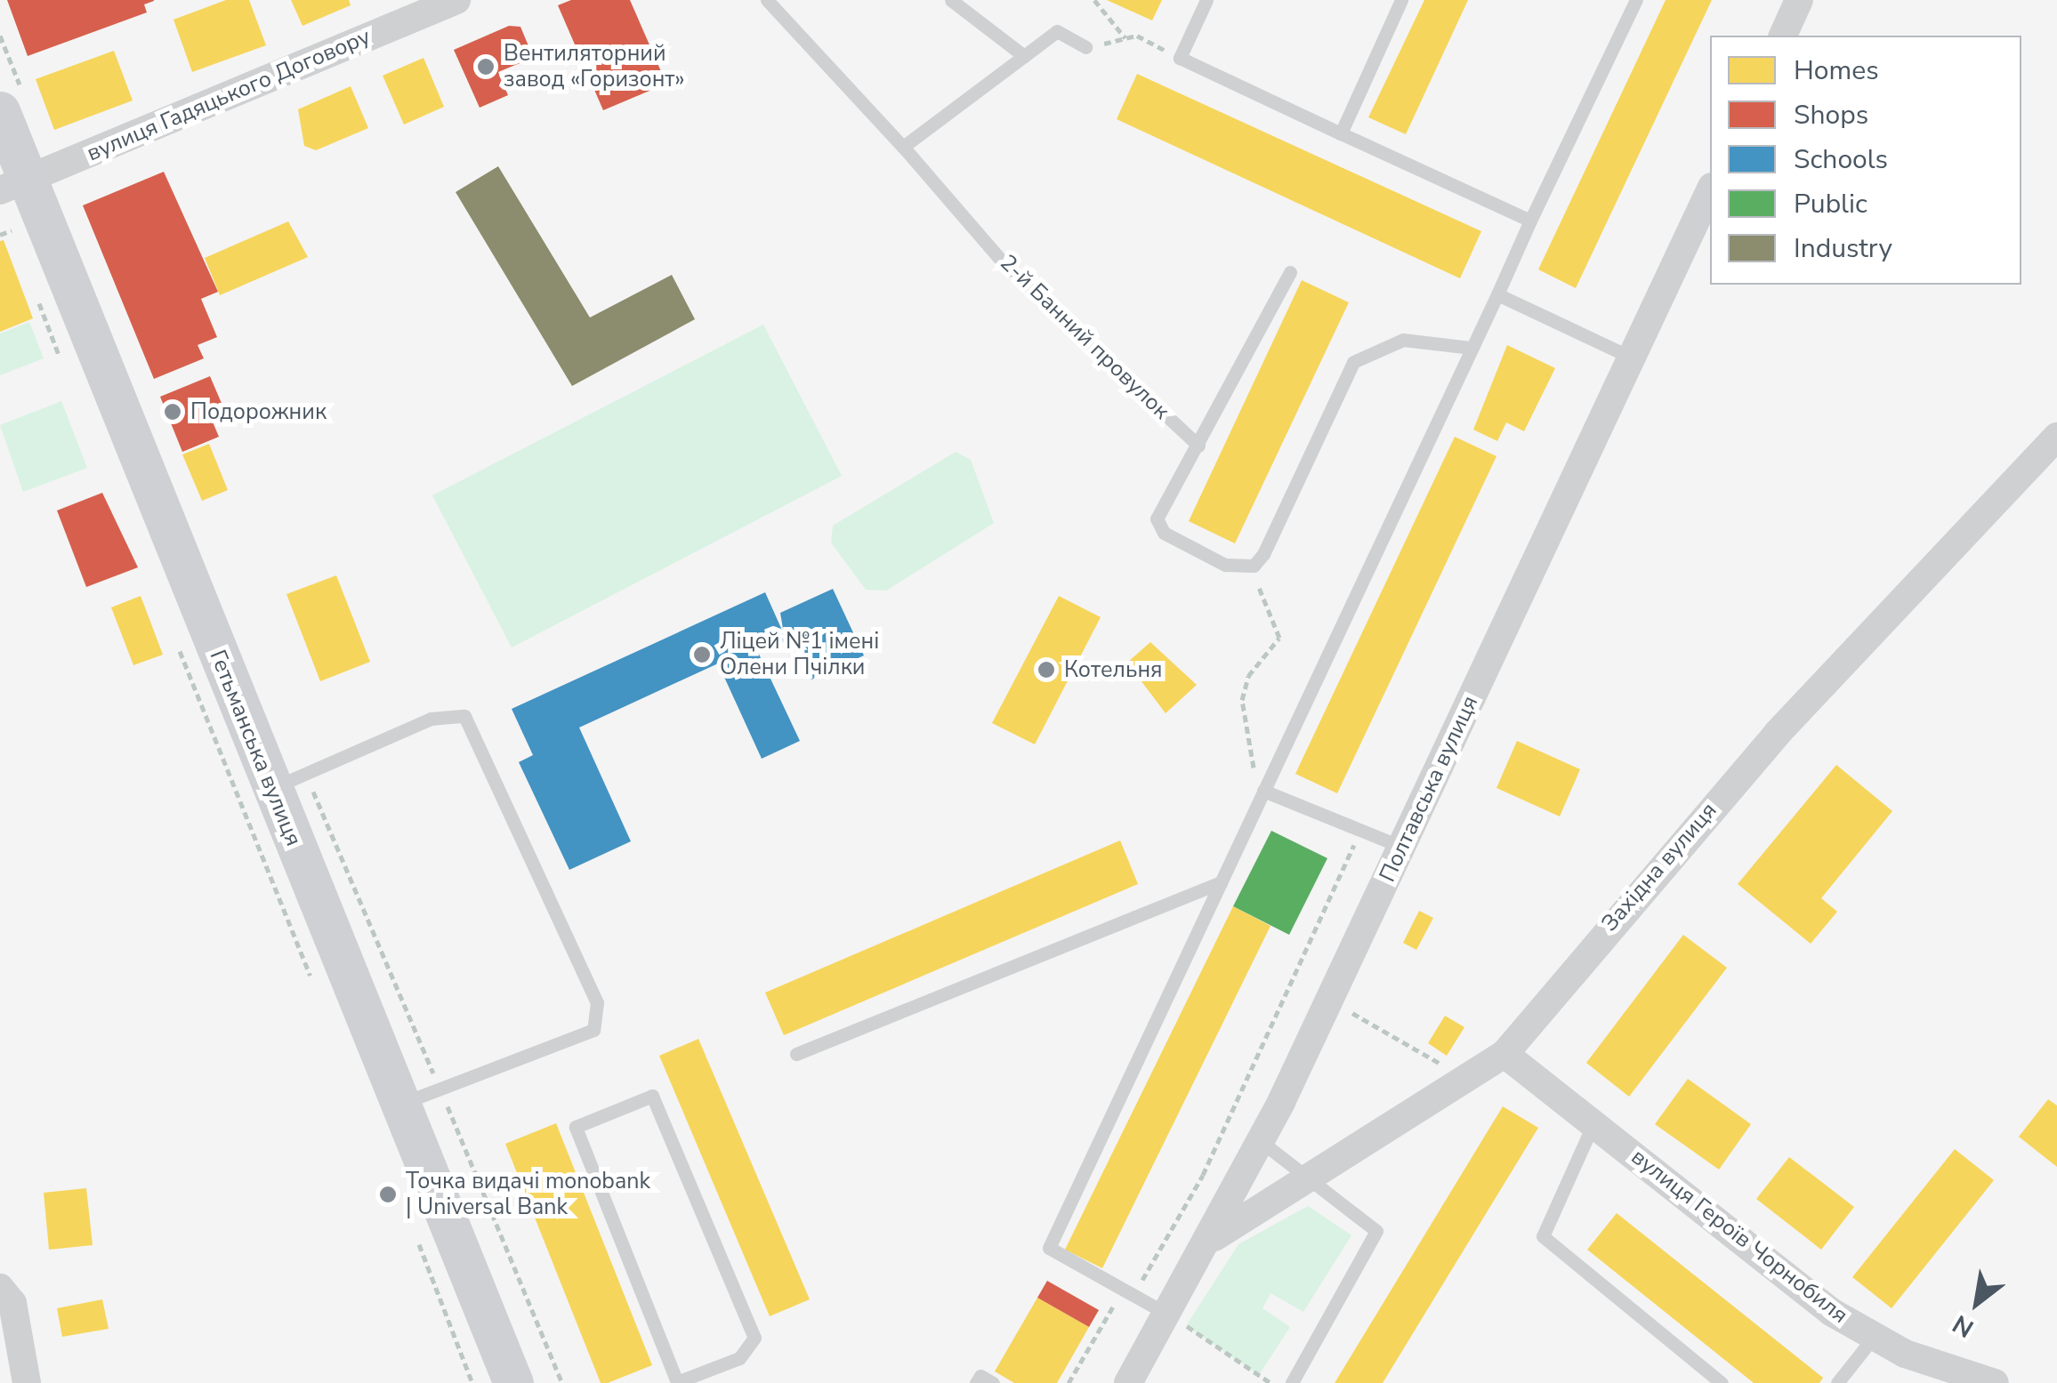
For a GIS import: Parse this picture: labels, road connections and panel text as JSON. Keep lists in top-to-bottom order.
{
  "streets": {
    "street": [
      "вулиця Гадяцького Договору",
      "Гетьманська вулиця",
      "Полтавська вулиця",
      "Західна вулиця",
      "вулиця Героїв Чорнобиля"
    ],
    "lane": ["2-й Банний провулок"]
  },
  "crossings": [
    ["вулиця Гадяцького Договору", "Гетьманська вулиця"],
    ["Полтавська вулиця", "Західна вулиця"],
    ["Західна вулиця", "вулиця Героїв Чорнобиля"]
  ],
  "places": [
    "Вентиляторний завод «Горизонт»",
    "Подорожник",
    "Ліцей №1 імені Олени Пчілки",
    "Котельня",
    "Точка видачі monobank | Universal Bank"
  ],
  "legend": [
    "Homes",
    "Shops",
    "Schools",
    "Public",
    "Industry"
  ],
  "north": "bottom left"
}
